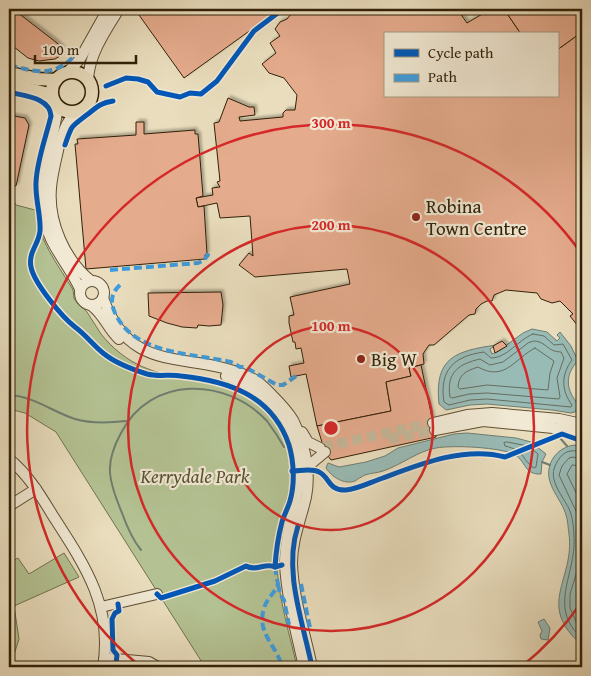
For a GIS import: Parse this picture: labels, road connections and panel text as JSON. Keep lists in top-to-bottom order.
{
  "parks": ["Kerrydale Park"],
  "places": ["Robina Town Centre", "Big W"],
  "legend": ["Cycle path", "Path"],
  "scale_bar": "100 m",
  "rings": ["300 m", "200 m", "100 m"]
}
